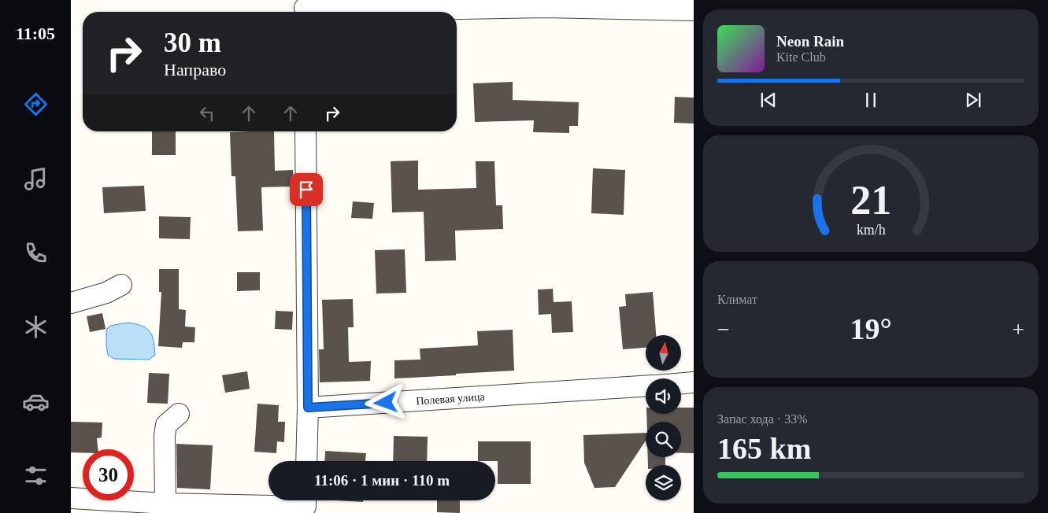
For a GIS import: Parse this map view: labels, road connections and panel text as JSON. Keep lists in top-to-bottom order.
{
  "streets": {
    "street": ["Полевая улица"]
  },
  "north": "top",
  "page": {
    "tabs": "11:05",
    "turn": ["30 m", "Направо"],
    "song": ["Neon Rain", "Kite Club"],
    "tile": [
      "Климат",
      ["Запас хода · 33%", "165 km"]
    ],
    "heat": ["−", "19°", "+"],
    "limit": "30",
    "trip": "11:06 · 1 мин · 110 m",
    "gauge": ["21", "km/h"]
  }
}
